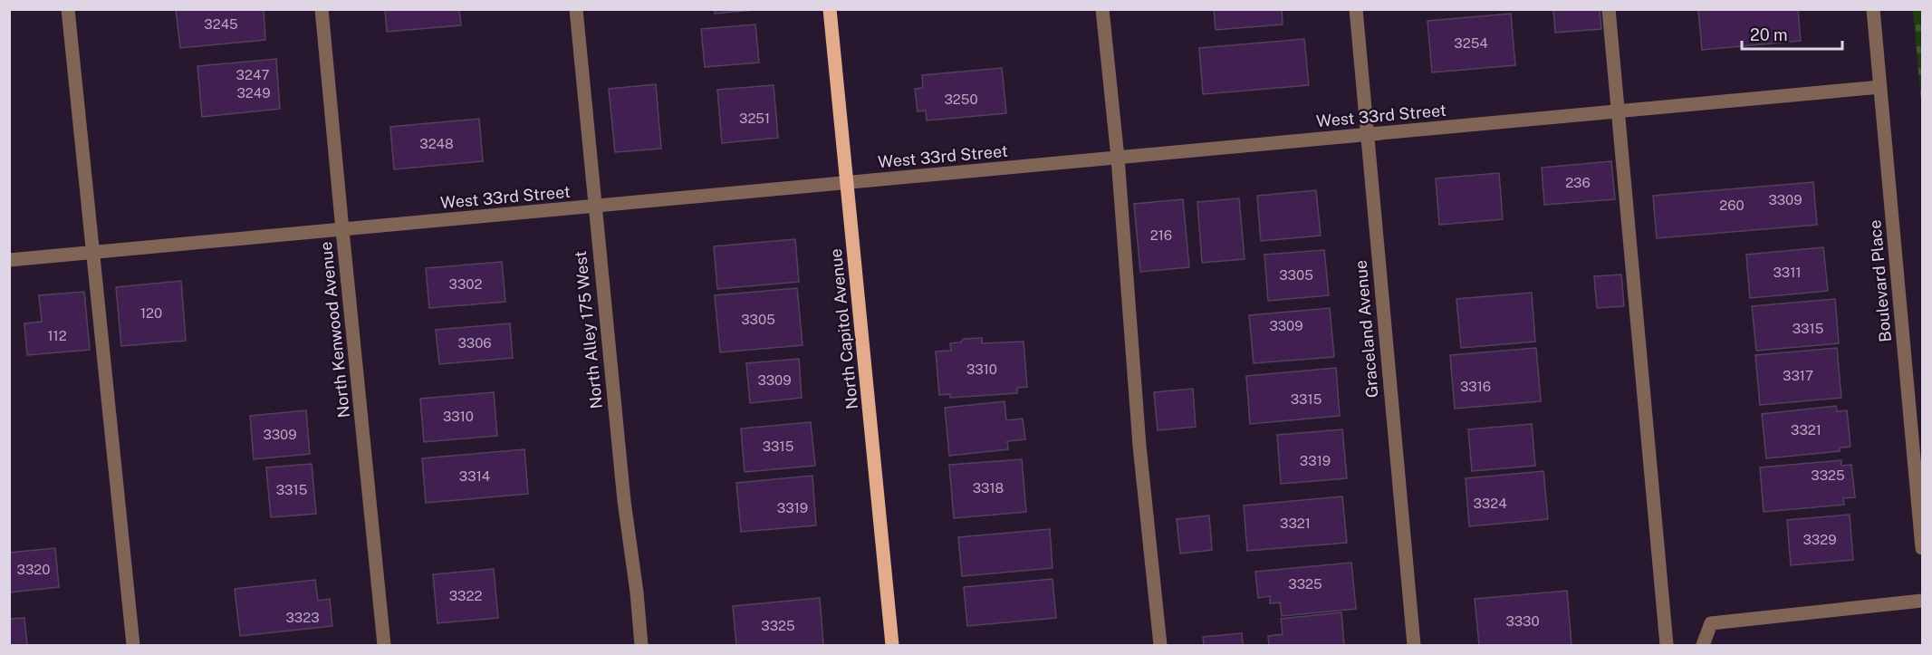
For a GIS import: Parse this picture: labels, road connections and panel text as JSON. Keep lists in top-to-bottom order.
{
  "streets": {
    "main road": ["North Capitol Avenue"],
    "street": [
      "West 33rd Street",
      "Boulevard Place",
      "Graceland Avenue",
      "North Kenwood Avenue",
      "North Alley 175 West"
    ]
  },
  "crossings": [
    ["West 33rd Street", "Boulevard Place"],
    ["West 33rd Street", "North Capitol Avenue"],
    ["West 33rd Street", "Graceland Avenue"],
    ["West 33rd Street", "North Kenwood Avenue"],
    ["West 33rd Street", "North Alley 175 West"]
  ],
  "house_numbers": [
    "3245",
    "3254",
    "3247",
    "3249",
    "3250",
    "3251",
    "3248",
    "236",
    "3309",
    "260",
    "216",
    "3311",
    "3305",
    "3302",
    "120",
    "3305",
    "3309",
    "3315",
    "112",
    "3306",
    "3310",
    "3317",
    "3309",
    "3316",
    "3315",
    "3310",
    "3321",
    "3309",
    "3315",
    "3319",
    "3325",
    "3314",
    "3318",
    "3315",
    "3324",
    "3319",
    "3321",
    "3329",
    "3320",
    "3325",
    "3322",
    "3323",
    "3330",
    "3325"
  ],
  "scale_bar": "20 m"
}
